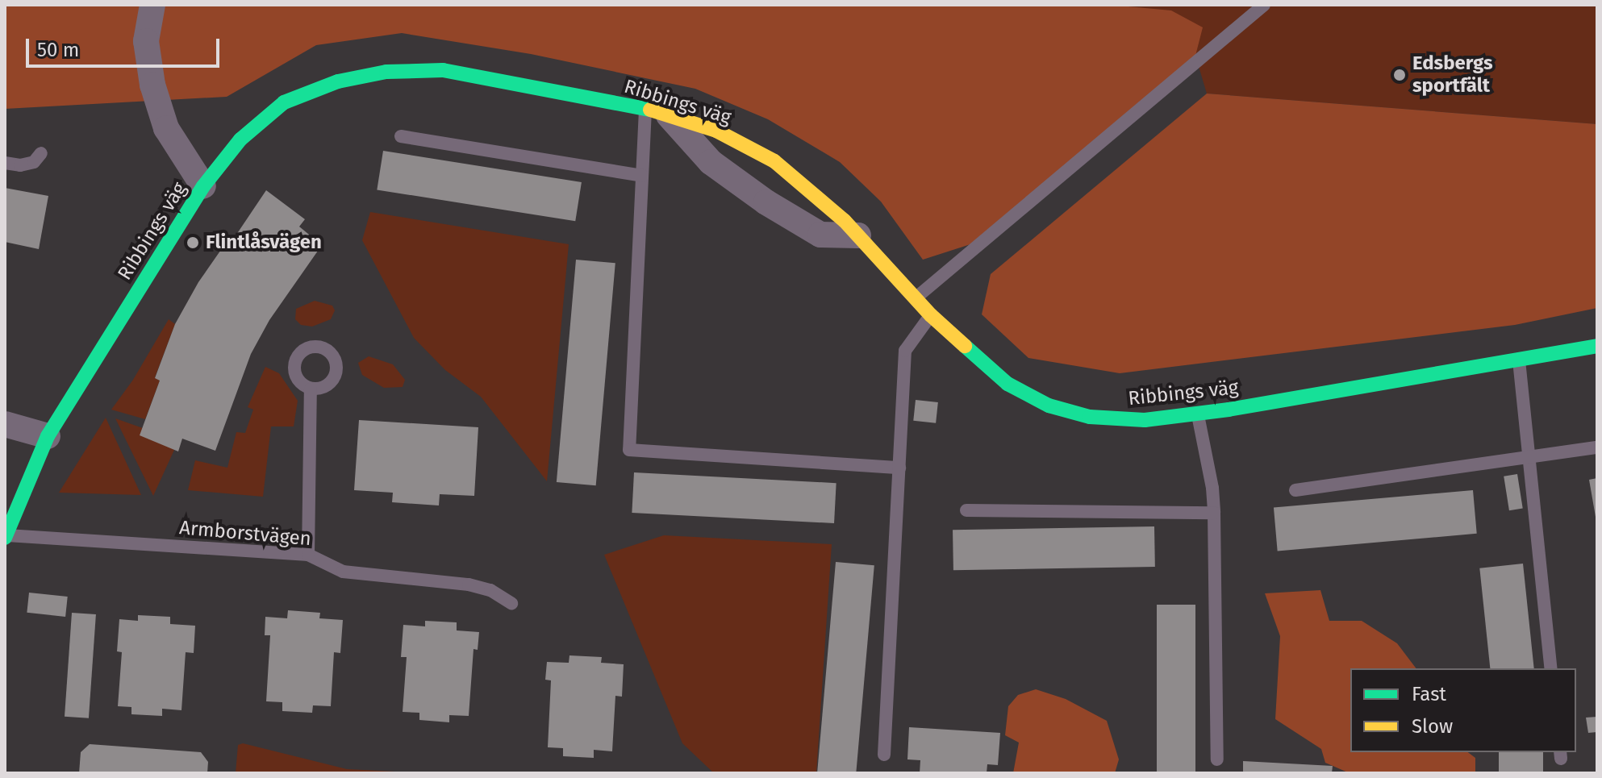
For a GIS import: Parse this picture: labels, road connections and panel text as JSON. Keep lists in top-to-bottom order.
{
  "streets": {
    "street": ["Ribbings väg"],
    "lane": ["Armborstvägen"]
  },
  "crossings": [
    ["Ribbings väg", "Armborstvägen"]
  ],
  "places": ["Edsbergs sportfält", "Flintlåsvägen"],
  "legend": ["Fast", "Slow"],
  "scale_bar": "50 m"
}
